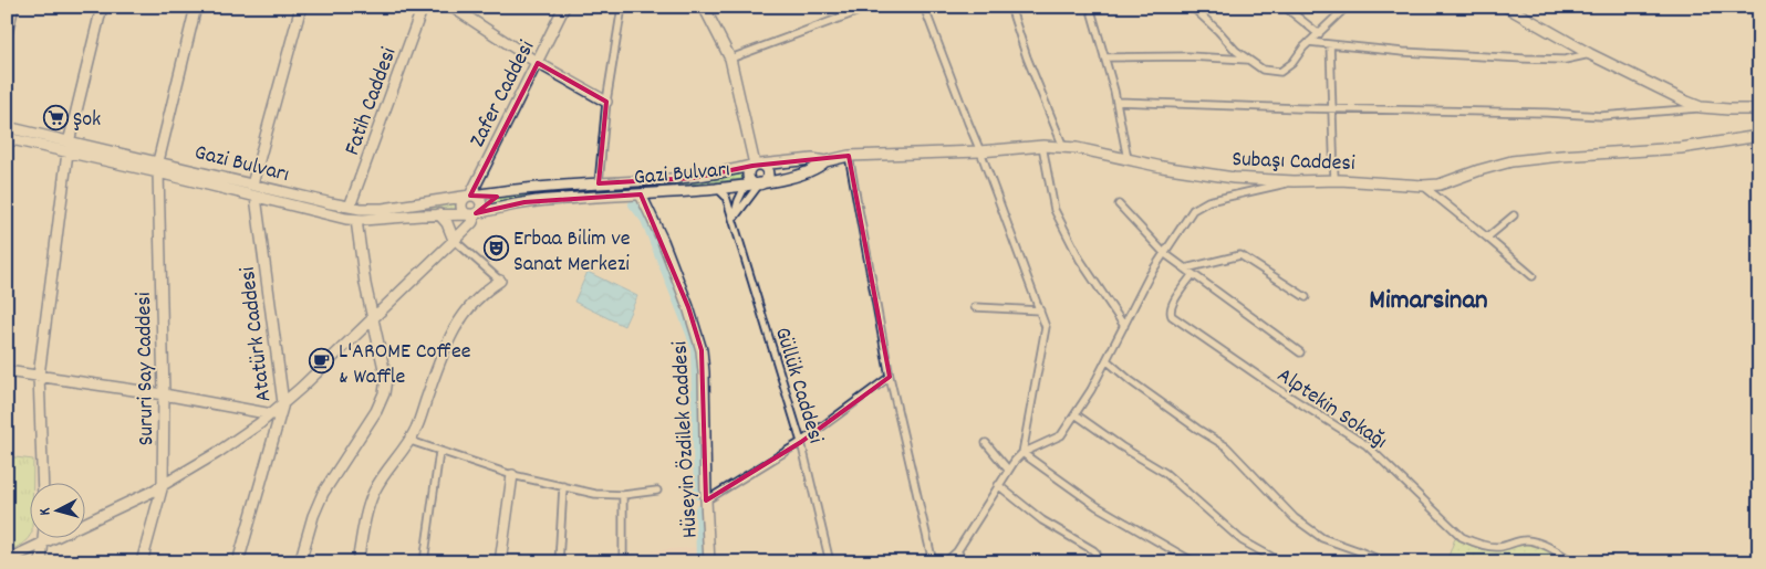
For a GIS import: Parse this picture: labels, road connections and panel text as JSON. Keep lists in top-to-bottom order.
{
  "streets": {
    "street": [
      "Zafer Caddesi",
      "Fatih Caddesi",
      "Subaşı Caddesi",
      "Gazi Bulvarı",
      "Atatürk Caddesi",
      "Sururi Say Caddesi",
      "Güllük Caddesi",
      "Alptekin Sokağı",
      "Hüseyin Özdilek Caddesi"
    ]
  },
  "crossings": [
    ["Zafer Caddesi", "Gazi Bulvarı"],
    ["Fatih Caddesi", "Gazi Bulvarı"],
    ["Subaşı Caddesi", "Gazi Bulvarı"],
    ["Gazi Bulvarı", "Atatürk Caddesi"],
    ["Gazi Bulvarı", "Sururi Say Caddesi"],
    ["Gazi Bulvarı", "Güllük Caddesi"],
    ["Gazi Bulvarı", "Hüseyin Özdilek Caddesi"]
  ],
  "districts": ["Mimarsinan"],
  "places": {
    "supermarket": ["Şok"],
    "theatre": ["Erbaa Bilim ve Sanat Merkezi"],
    "cafe": ["L'AROME Coffee & Waffle"]
  },
  "north": "left"
}
